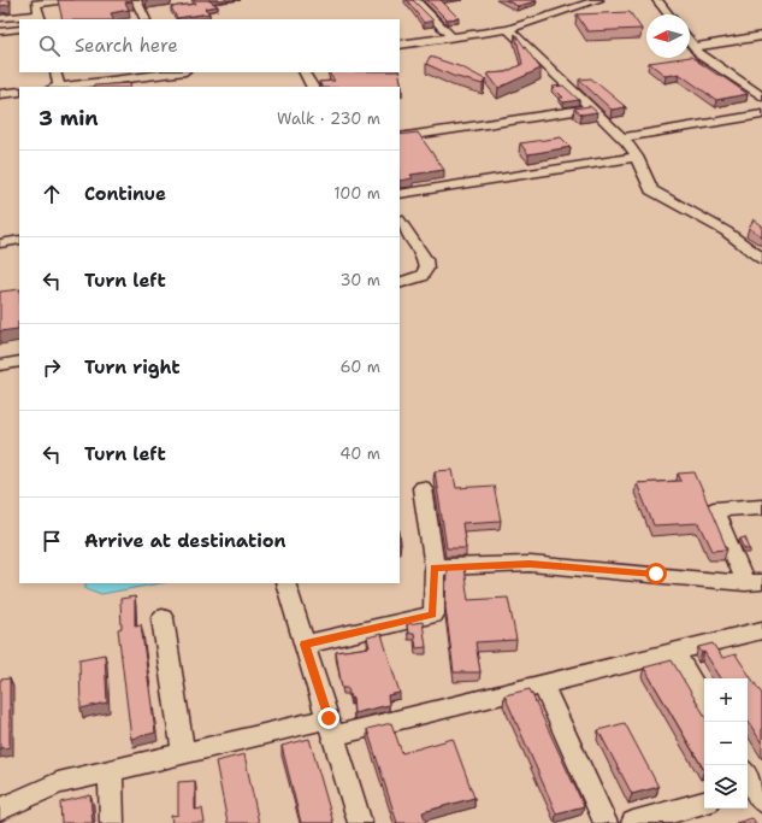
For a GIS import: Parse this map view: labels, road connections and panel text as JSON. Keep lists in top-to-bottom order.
{
  "north": "left",
  "page": {
    "search": "Search here",
    "heading": ["3 min", "Walk · 230 m"],
    "list": [
      ["Continue", "100 m"],
      ["Turn left", "30 m"],
      ["Turn right", "60 m"],
      ["Turn left", "40 m"],
      "Arrive at destination"
    ],
    "map_buttons": ["+", "−"]
  }
}
